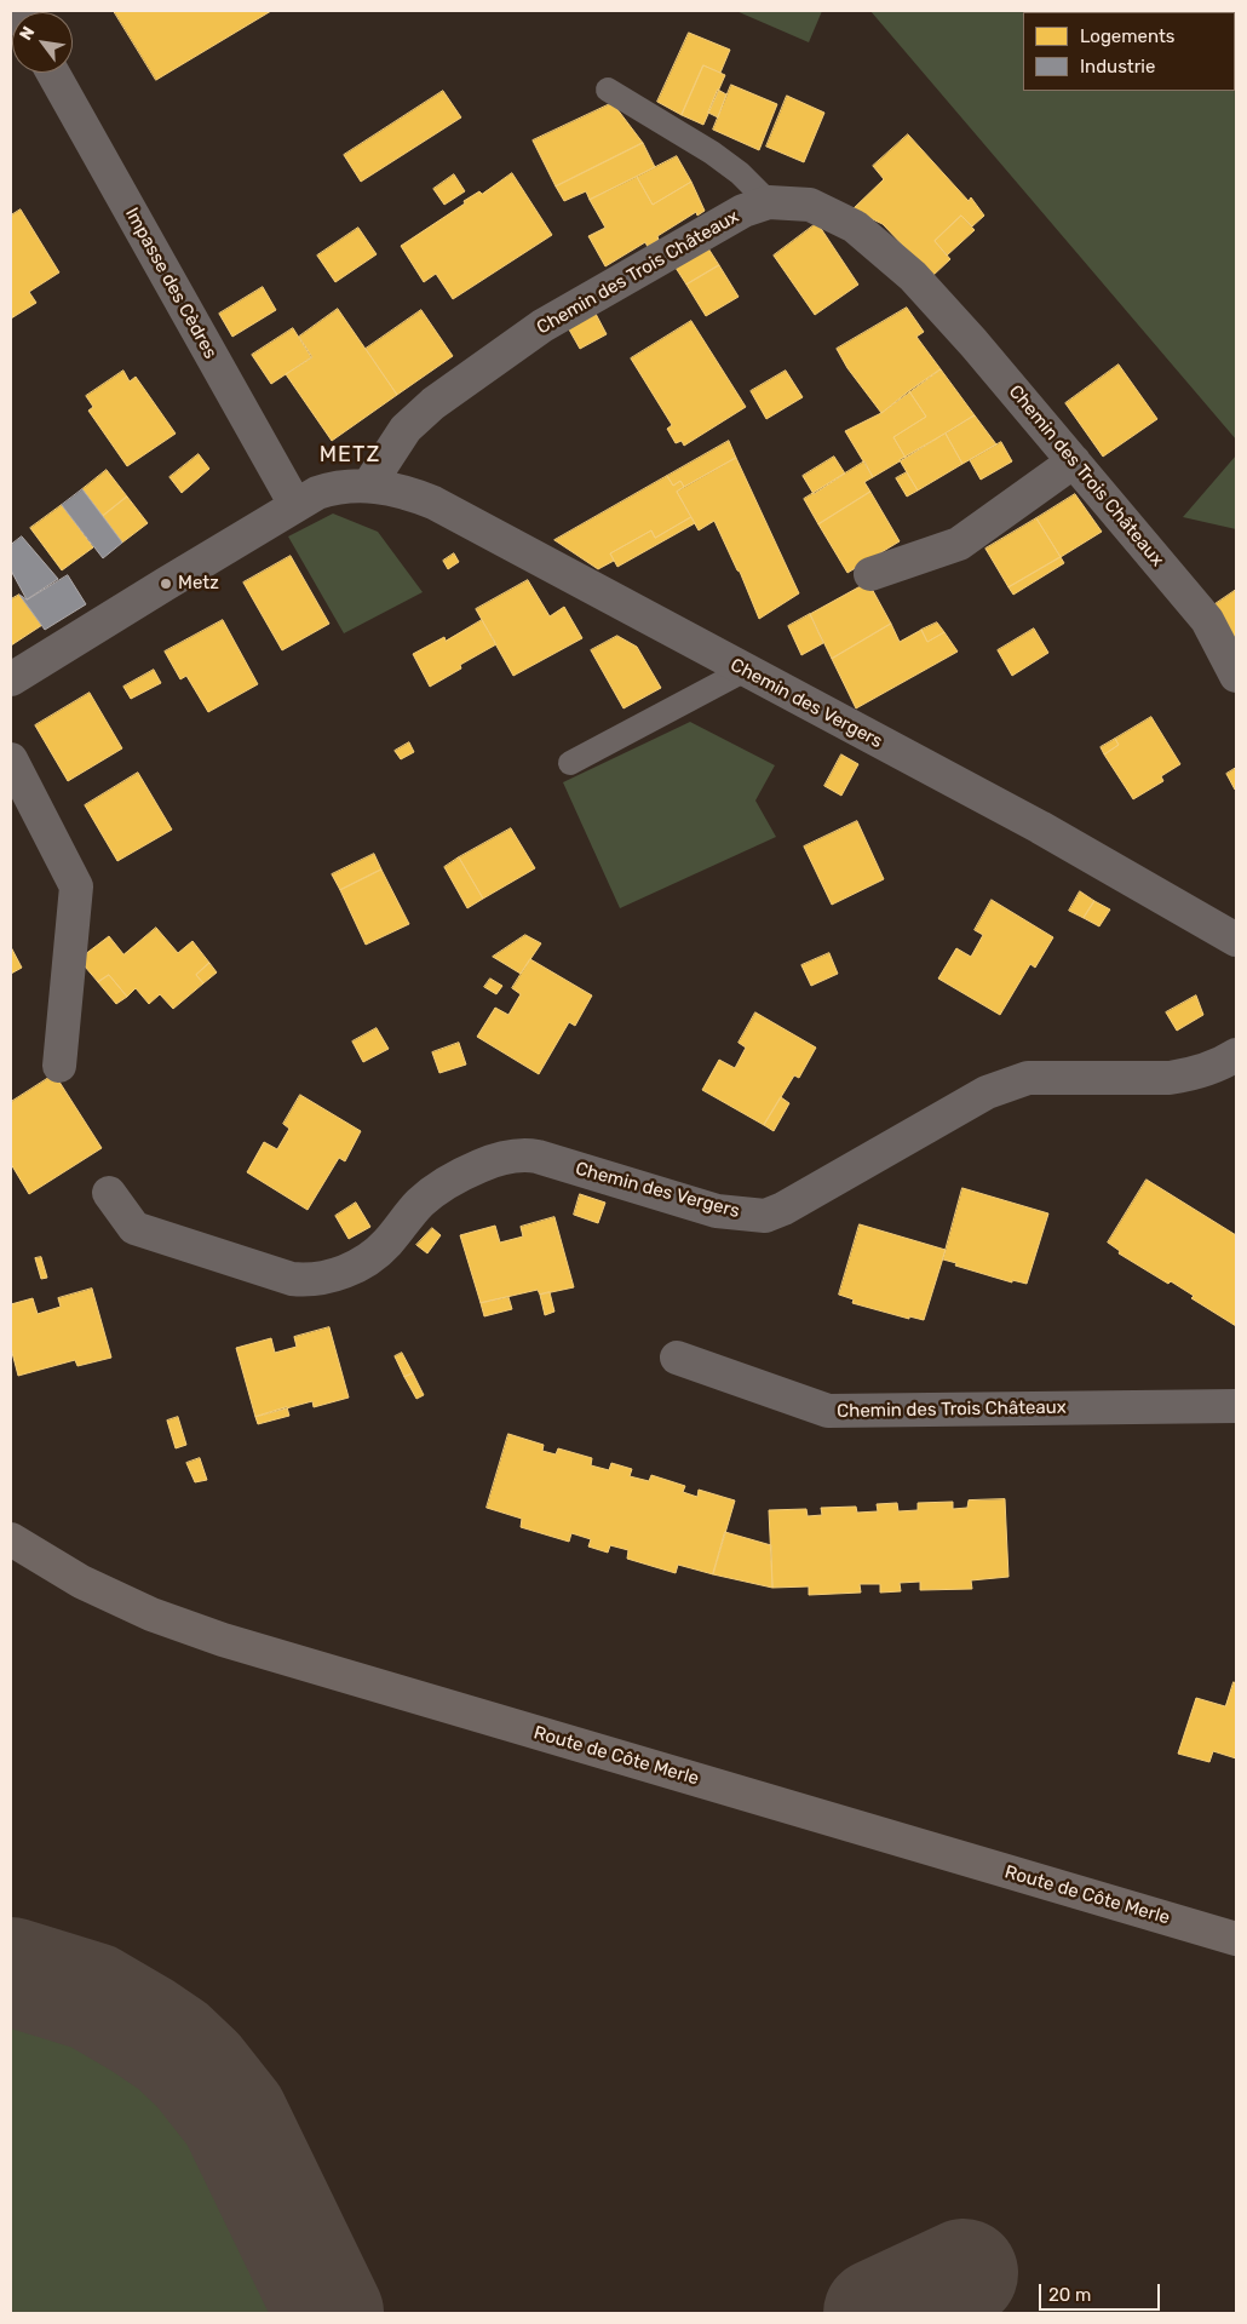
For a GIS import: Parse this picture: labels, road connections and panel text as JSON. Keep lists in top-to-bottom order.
{
  "streets": {
    "main road": ["Route de Côte Merle"],
    "street": ["Chemin des Trois Châteaux", "Impasse des Cèdres", "Chemin des Vergers"]
  },
  "crossings": [
    ["Chemin des Trois Châteaux", "Chemin des Vergers"]
  ],
  "districts": ["METZ"],
  "places": ["Metz"],
  "legend": ["Logements", "Industrie"],
  "scale_bar": "20 m",
  "north": "top left"
}
